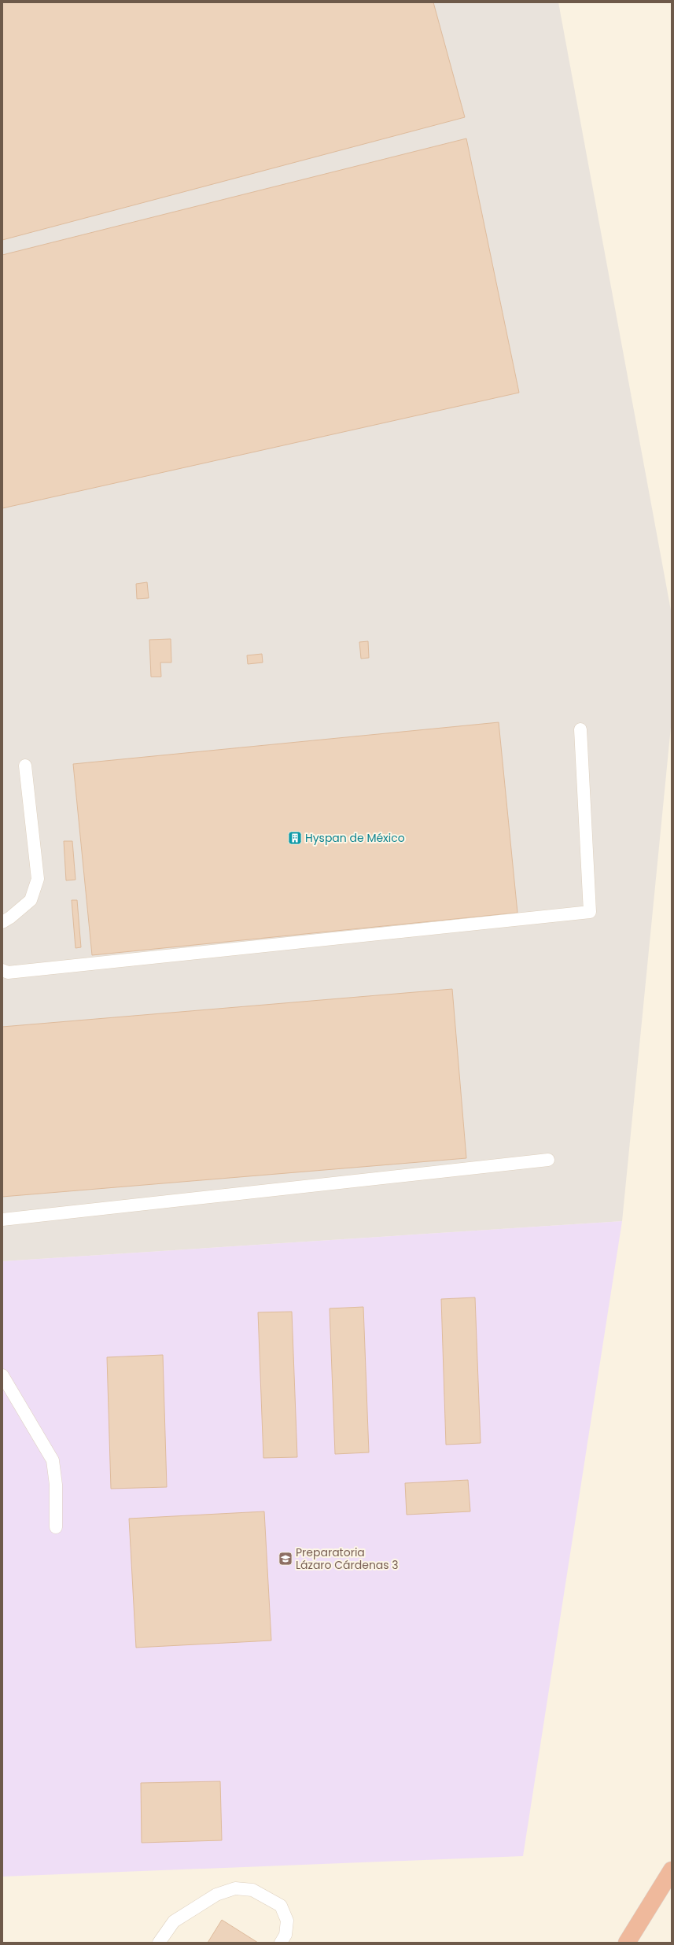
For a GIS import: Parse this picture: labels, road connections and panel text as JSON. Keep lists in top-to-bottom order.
{
  "places": {
    "building": ["Hyspan de México"],
    "school or university": ["Preparatoria Lázaro Cárdenas 3"]
  }
}
